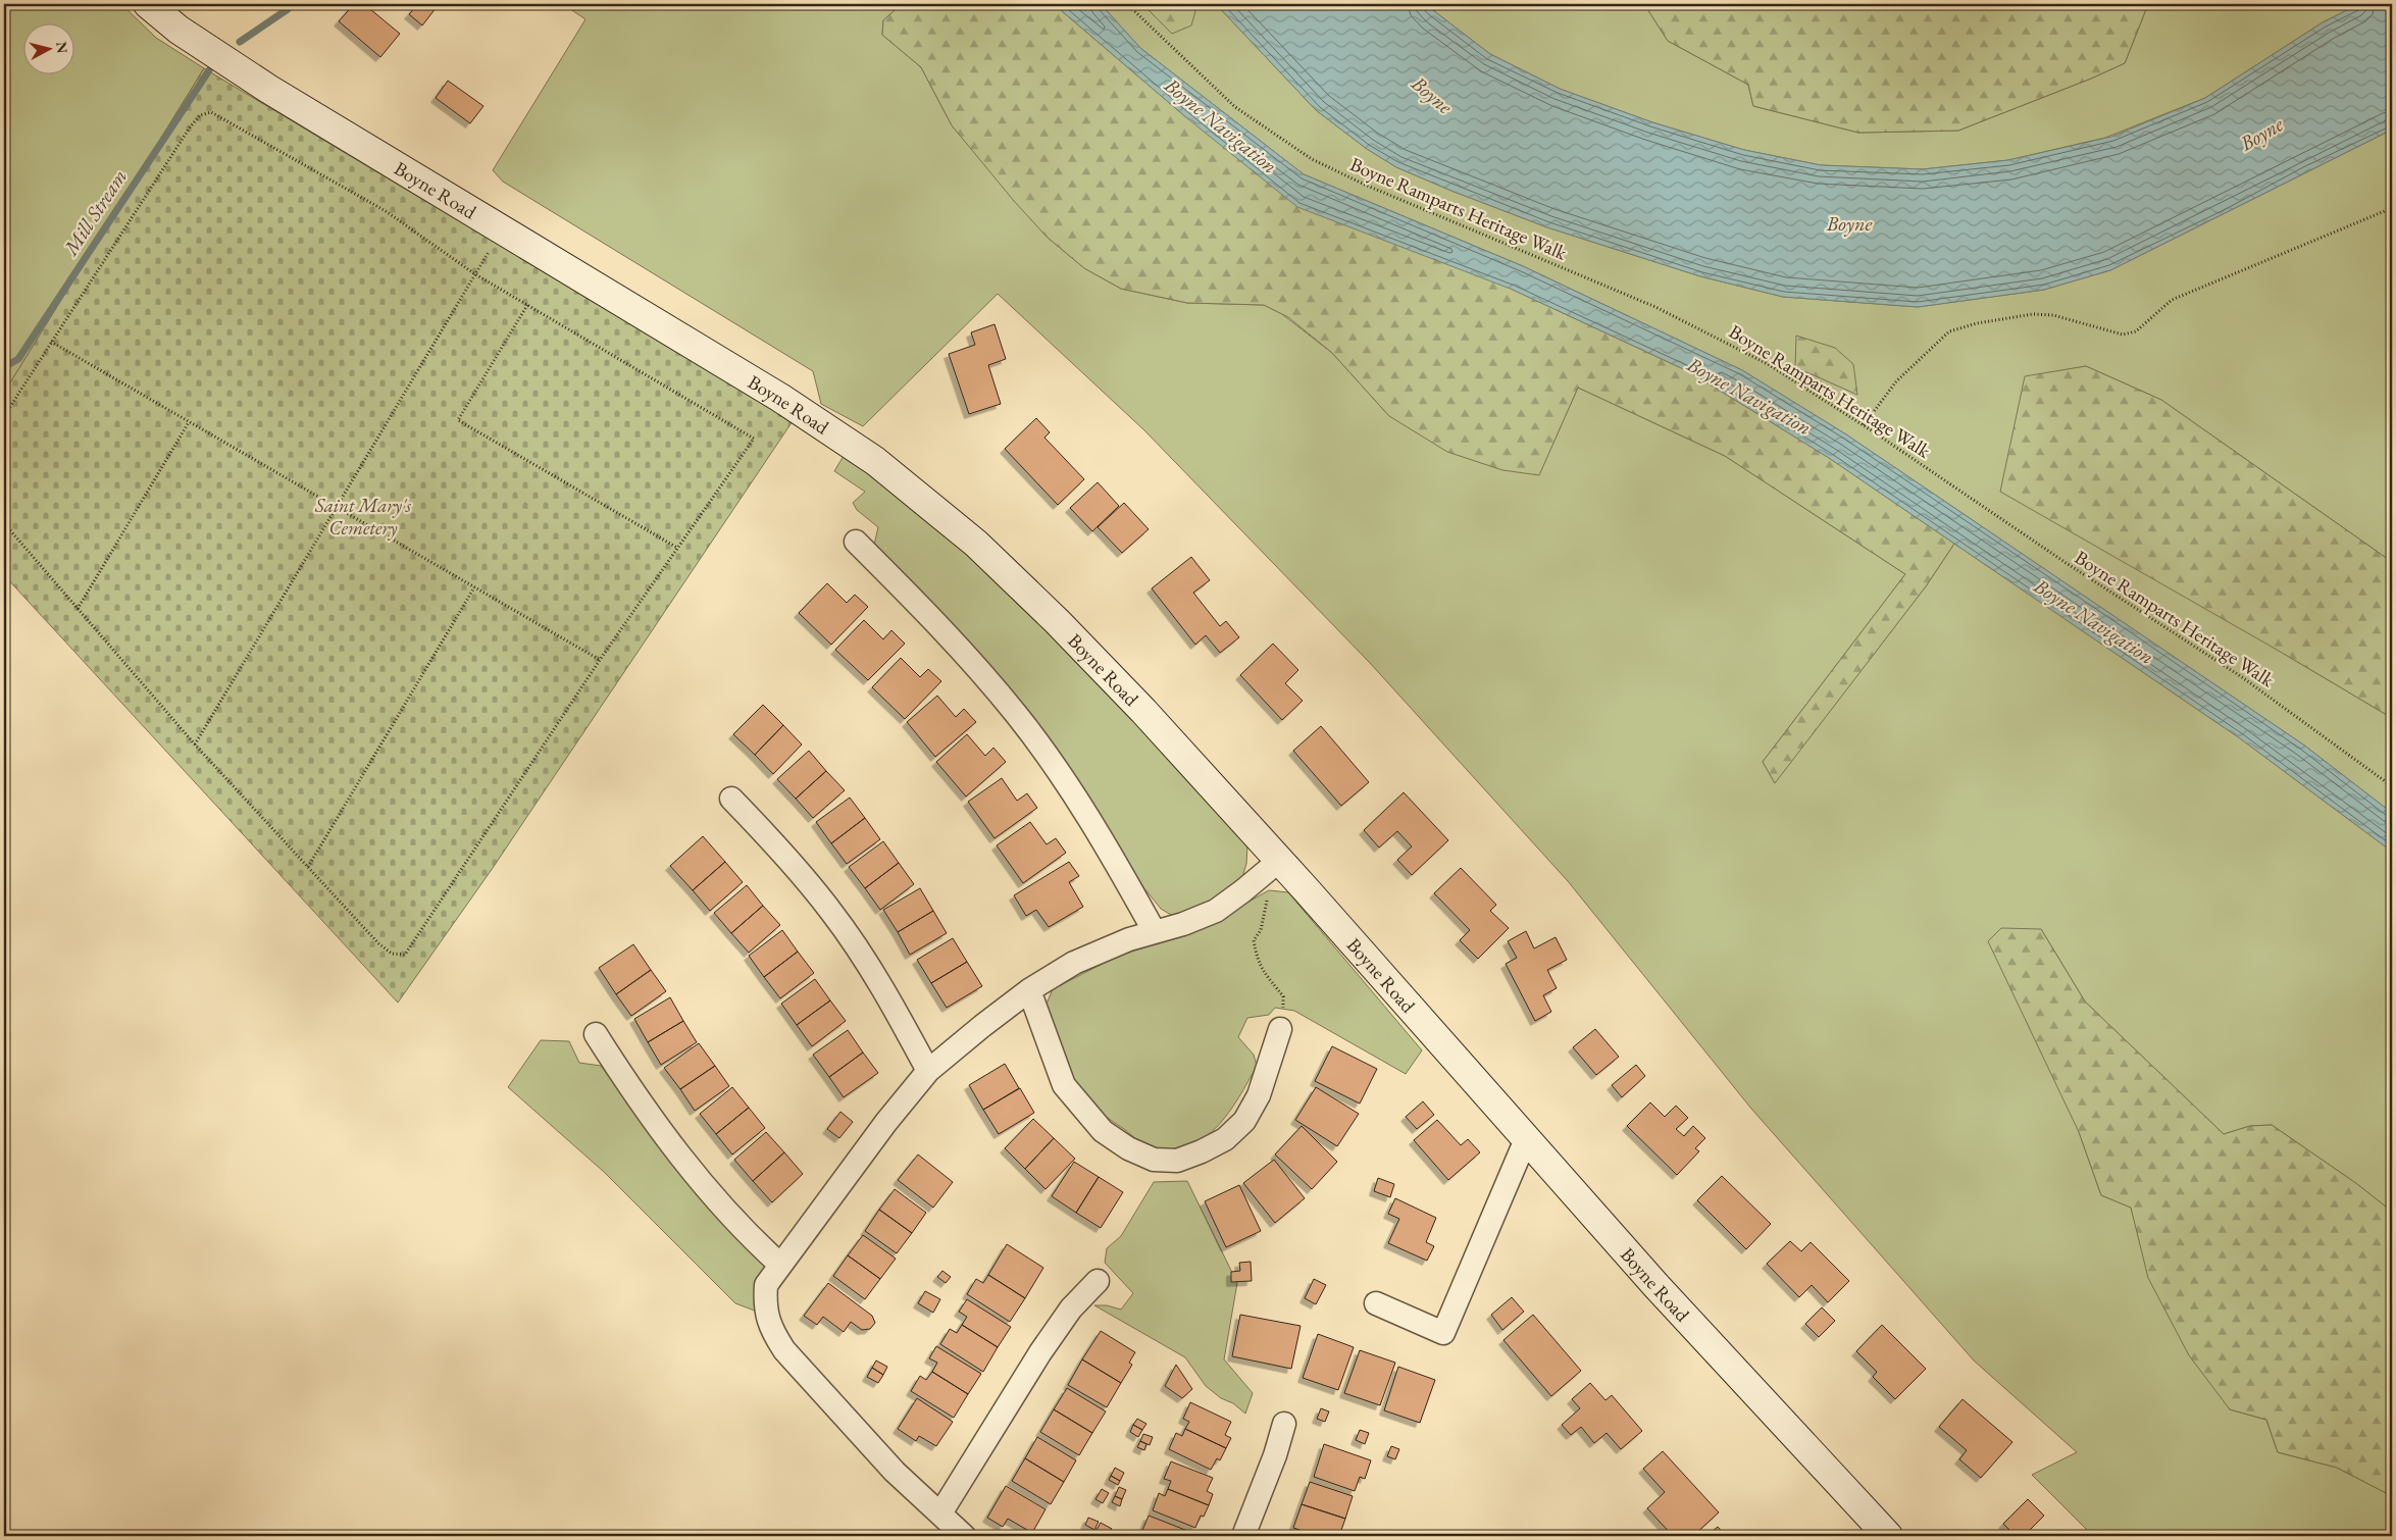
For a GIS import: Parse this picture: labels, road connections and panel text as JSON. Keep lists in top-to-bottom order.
{
  "streets": {
    "street": ["Boyne Road"],
    "path": ["Boyne Ramparts Heritage Walk"]
  },
  "water": ["Boyne", "Boyne Navigation", "Mill Stream"],
  "parks": ["Saint Mary's Cemetery"],
  "north": "right"
}
